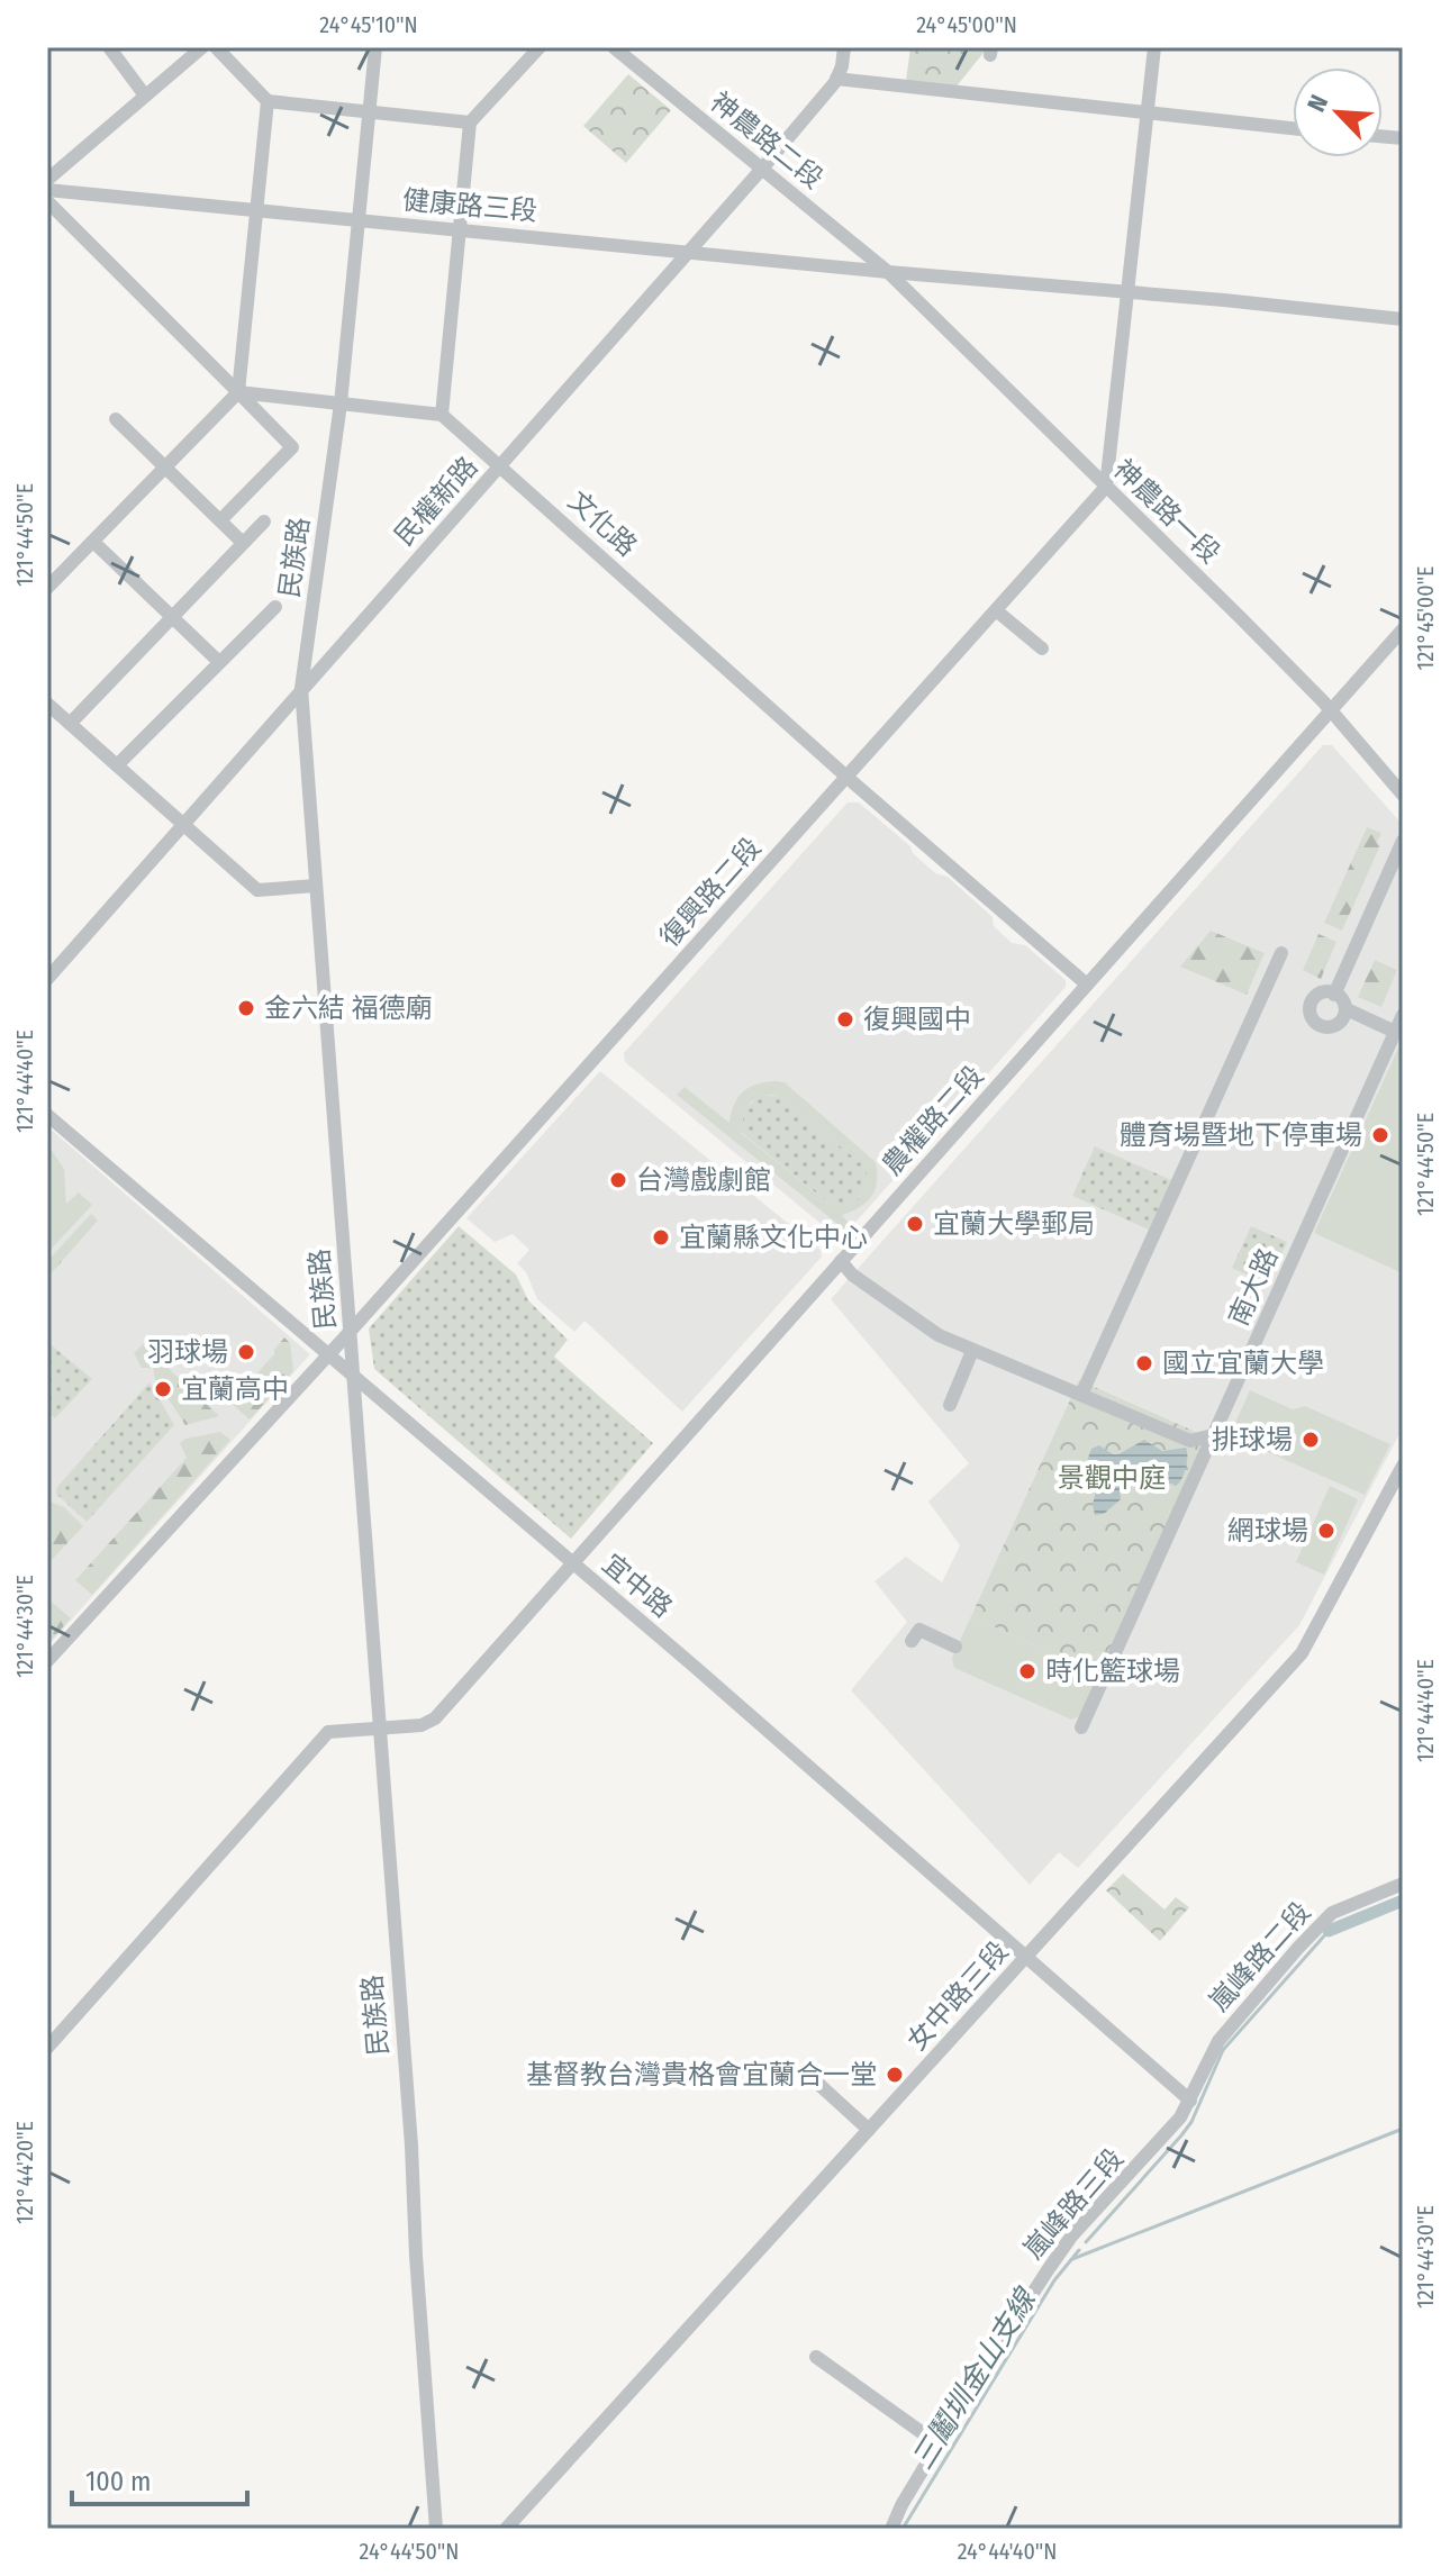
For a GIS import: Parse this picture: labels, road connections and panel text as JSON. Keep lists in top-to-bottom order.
{
  "streets": {
    "street": [
      "神農路二段",
      "健康路三段",
      "民權新路",
      "神農路一段",
      "文化路",
      "民族路",
      "復興路二段",
      "農權路二段",
      "南大路",
      "宜中路",
      "嵐峰路二段",
      "女中路三段",
      "嵐峰路三段"
    ]
  },
  "crossings": [
    ["神農路二段", "健康路三段"],
    ["神農路二段", "民權新路"],
    ["神農路二段", "神農路一段"],
    ["健康路三段", "民權新路"],
    ["健康路三段", "神農路一段"],
    ["健康路三段", "民族路"],
    ["民權新路", "文化路"],
    ["民權新路", "民族路"],
    ["神農路一段", "復興路二段"],
    ["神農路一段", "農權路二段"],
    ["文化路", "復興路二段"],
    ["文化路", "農權路二段"],
    ["民族路", "復興路二段"],
    ["民族路", "農權路二段"],
    ["民族路", "宜中路"],
    ["復興路二段", "宜中路"],
    ["農權路二段", "宜中路"],
    ["宜中路", "嵐峰路二段"],
    ["宜中路", "女中路三段"],
    ["宜中路", "嵐峰路三段"],
    ["嵐峰路二段", "嵐峰路三段"]
  ],
  "water": ["三鬮圳金山支線"],
  "parks": ["景觀中庭"],
  "places": [
    "金六結 福德廟",
    "復興國中",
    "體育場暨地下停車場",
    "台灣戲劇館",
    "宜蘭大學郵局",
    "宜蘭縣文化中心",
    "羽球場",
    "國立宜蘭大學",
    "宜蘭高中",
    "排球場",
    "網球場",
    "時化籃球場",
    "基督教台灣貴格會宜蘭合一堂"
  ],
  "scale_bar": "100 m",
  "north": "top left",
  "coordinates": [
    "24°45'10\"N",
    "24°45'00\"N",
    "121°44'50\"E",
    "121°45'00\"E",
    "121°44'40\"E",
    "121°44'30\"E",
    "121°44'20\"E",
    "24°44'50\"N",
    "24°44'40\"N"
  ]
}
